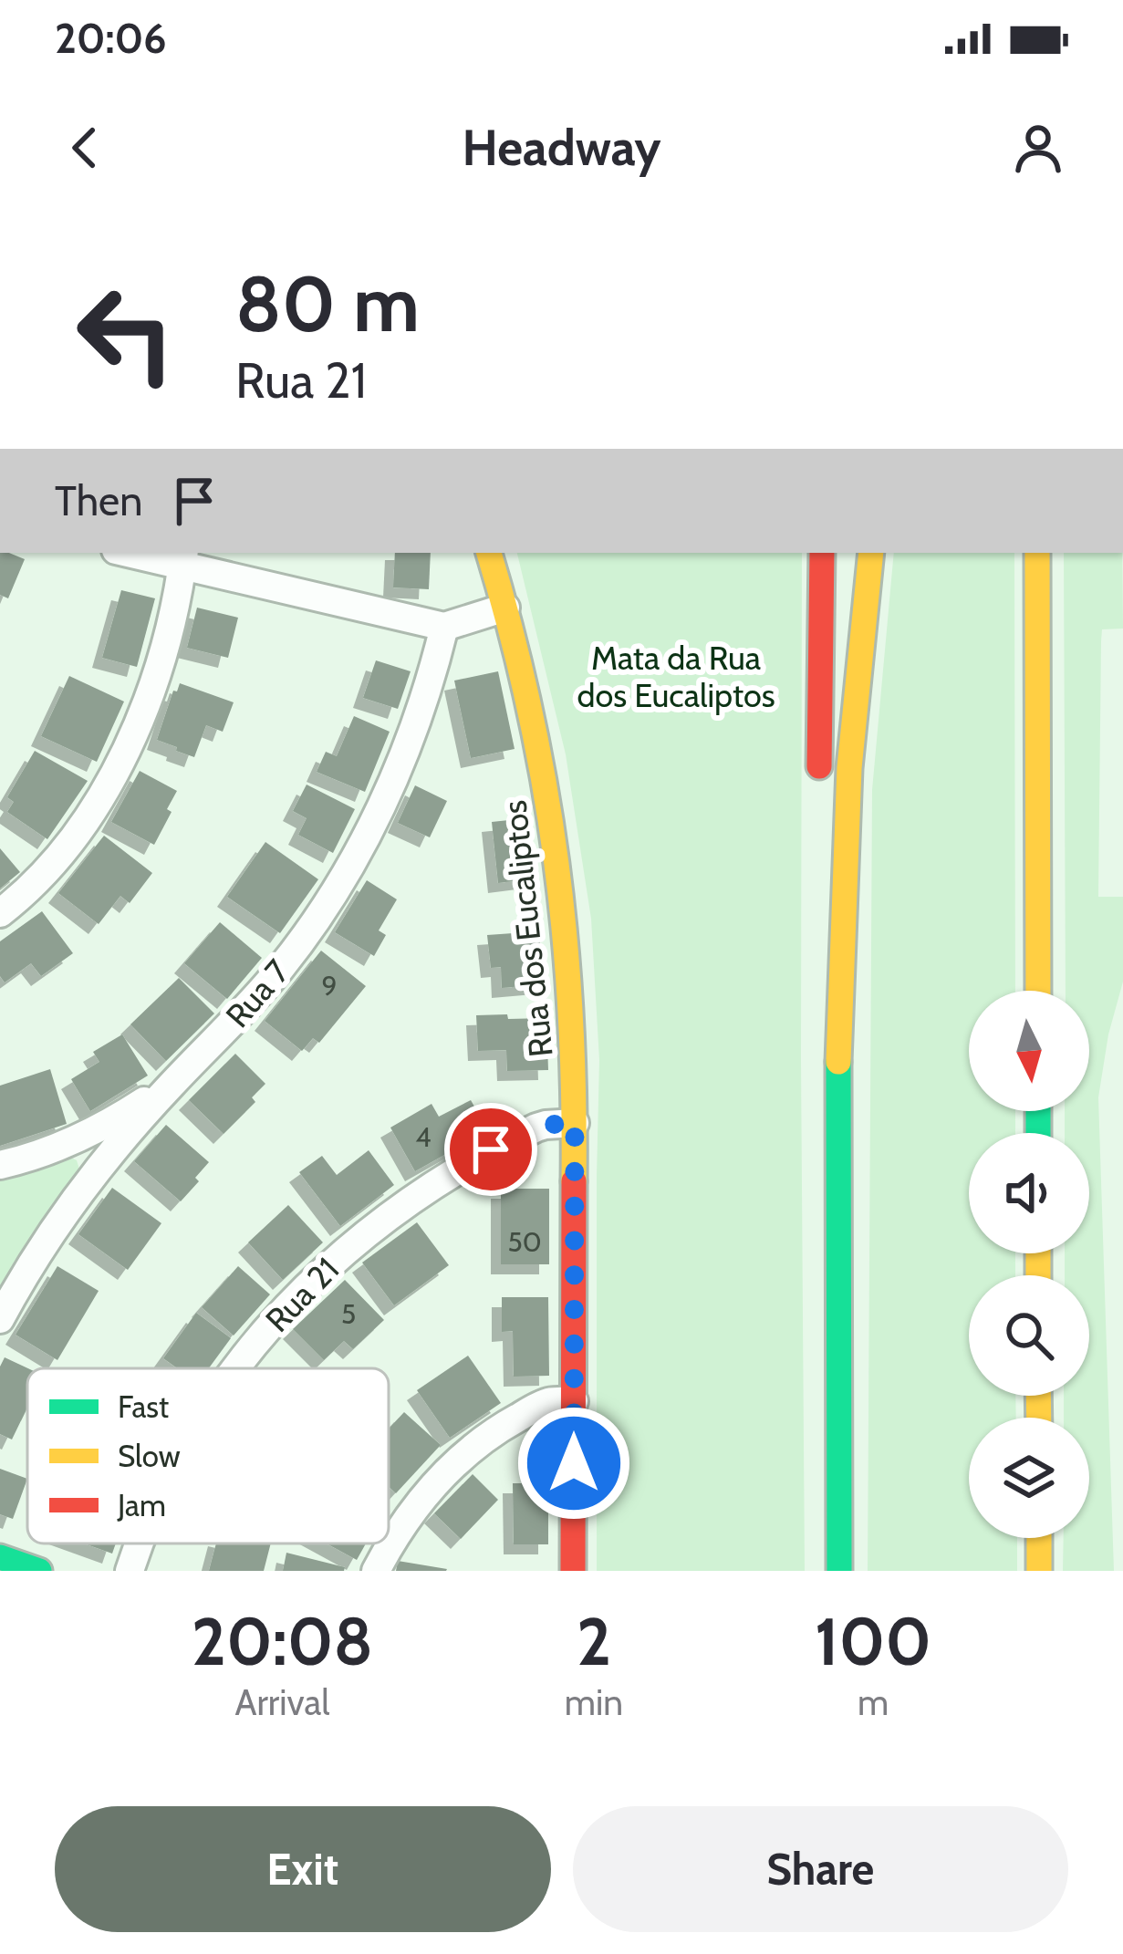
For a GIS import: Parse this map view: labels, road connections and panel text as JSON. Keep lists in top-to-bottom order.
{
  "streets": {
    "main road": ["Rua dos Eucaliptos"],
    "street": ["Rua 7", "Rua 21"]
  },
  "crossings": [
    ["Rua dos Eucaliptos", "Rua 21"]
  ],
  "parks": ["Mata da Rua dos Eucaliptos"],
  "house_numbers": [
    "9",
    "4",
    "50",
    "5"
  ],
  "legend": ["Fast", "Slow", "Jam"],
  "north": "bottom",
  "page": {
    "status": "20:06",
    "header": "Headway",
    "turn": ["80 m", "Rua 21"],
    "then": "Then",
    "eta": [
      "20:08",
      "Arrival",
      "2",
      "min",
      "100",
      "m"
    ],
    "buttons": ["Exit", "Share"]
  }
}
